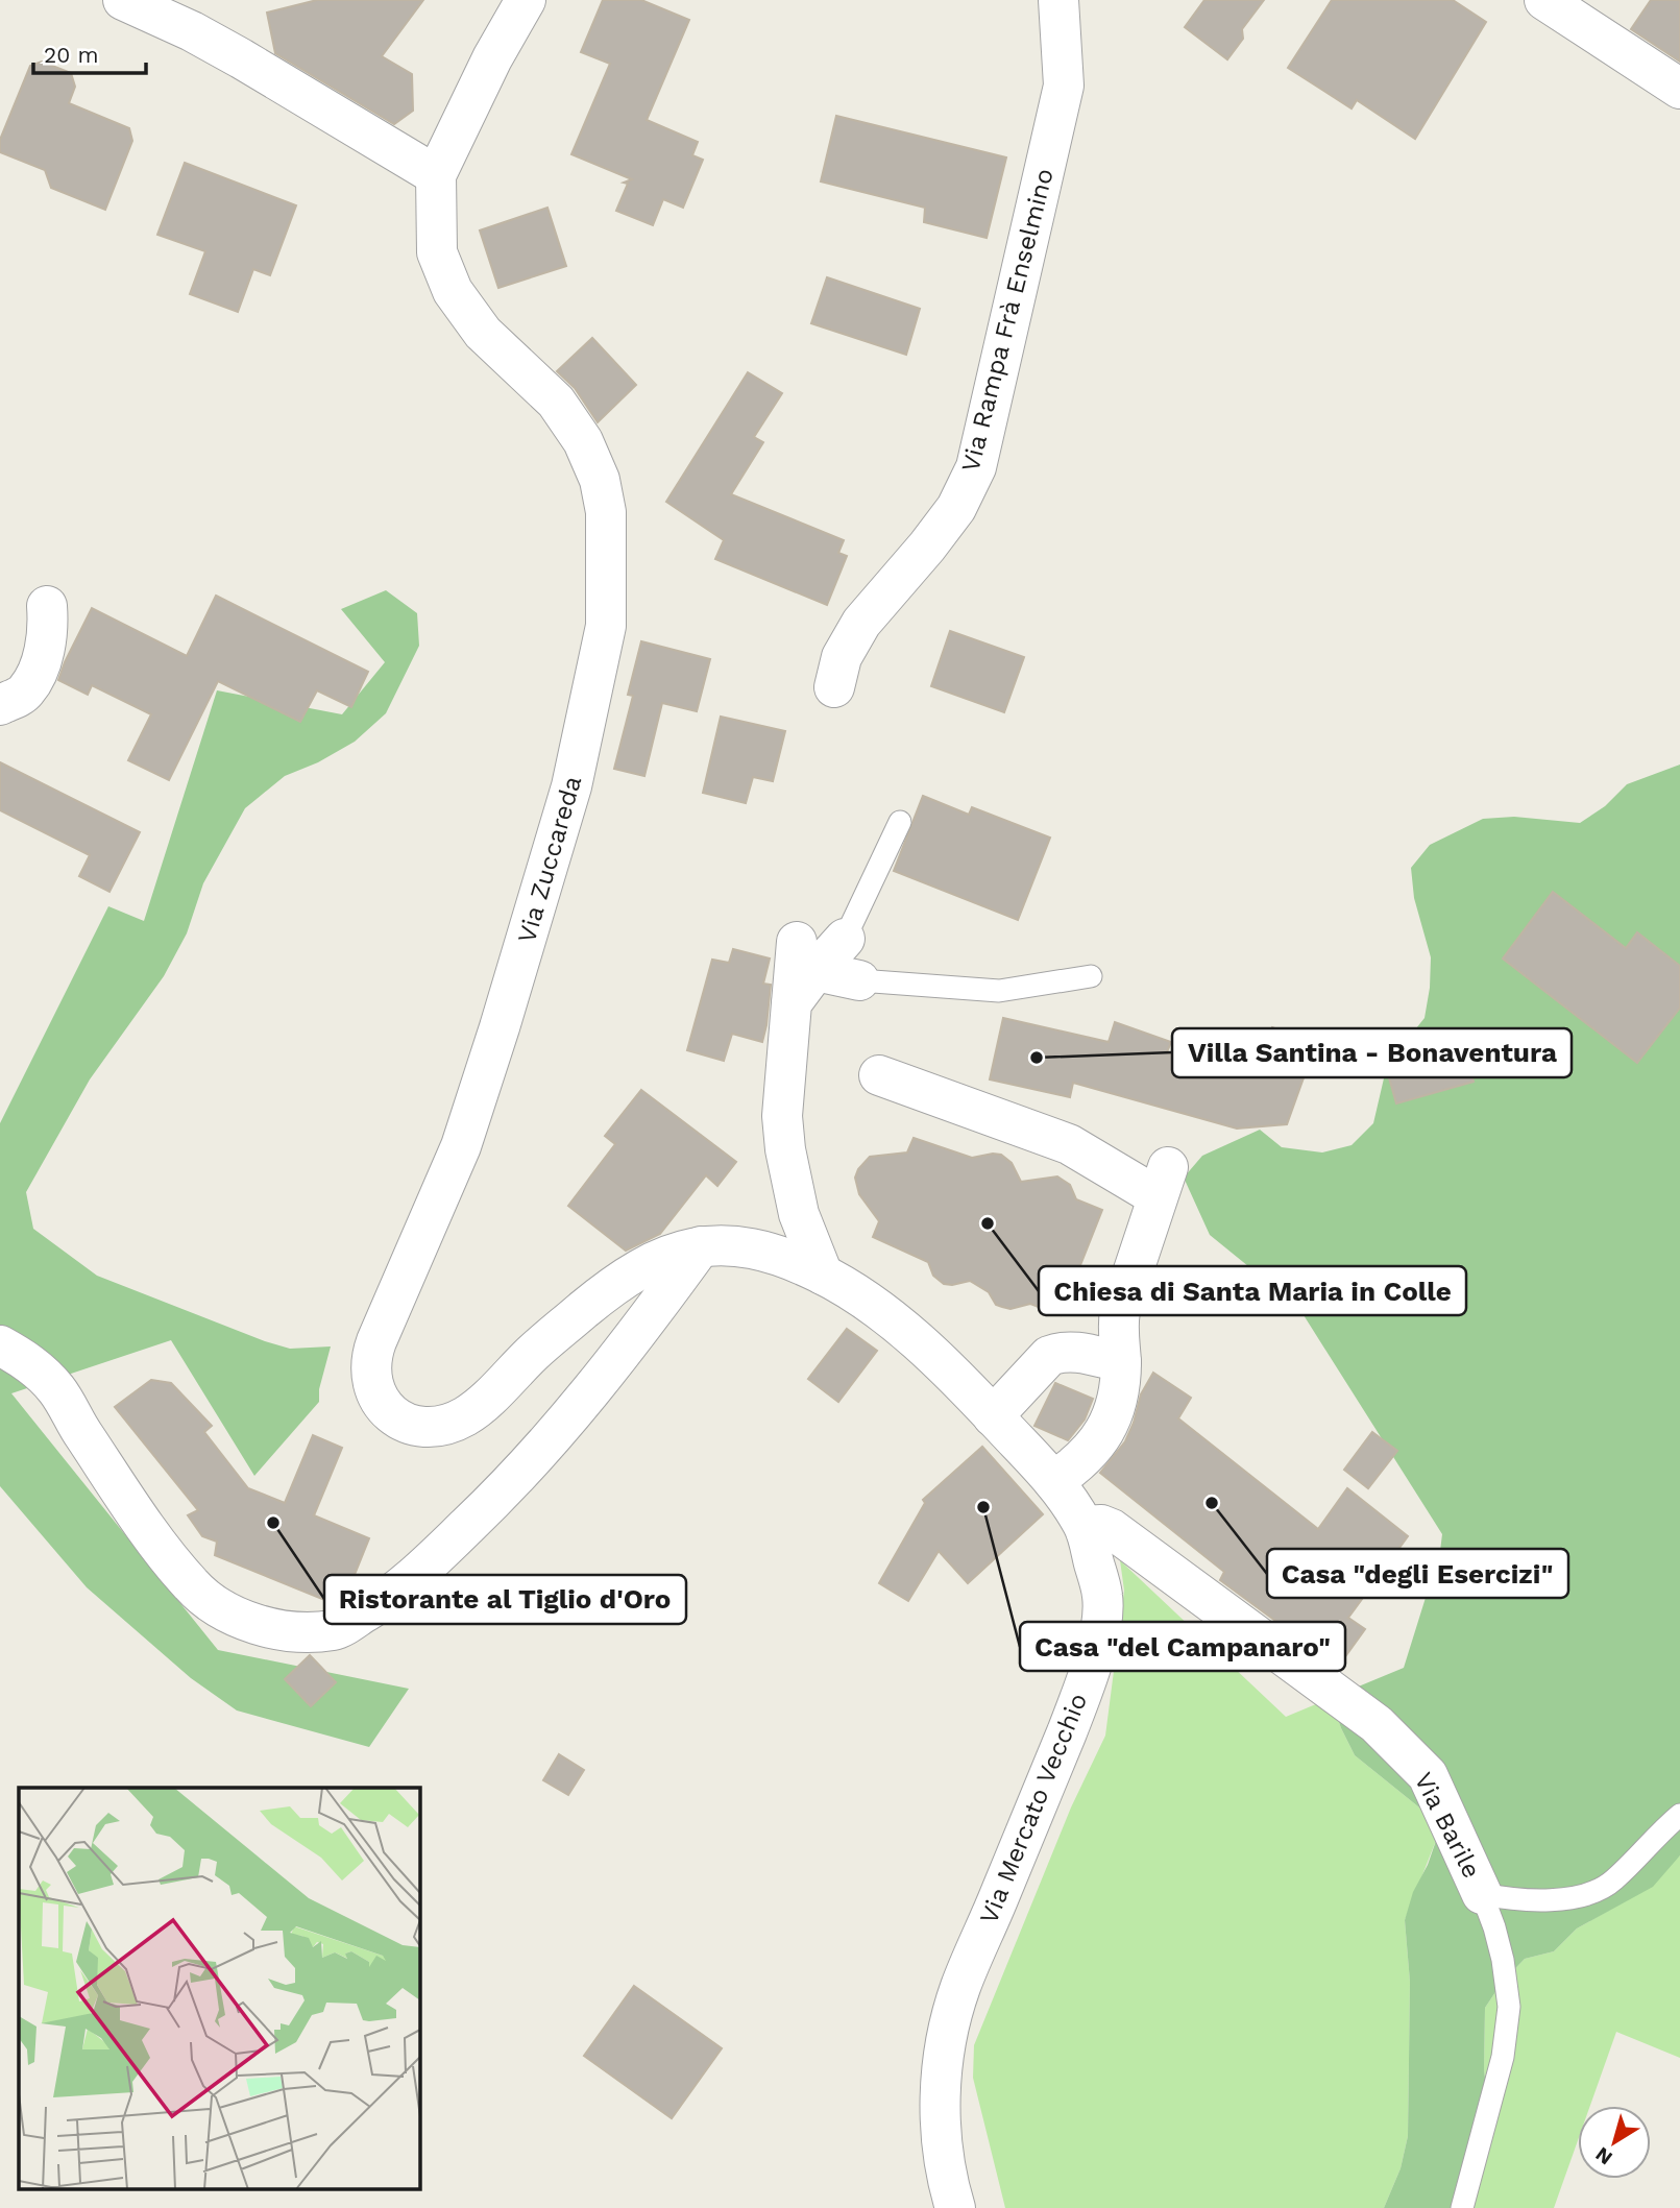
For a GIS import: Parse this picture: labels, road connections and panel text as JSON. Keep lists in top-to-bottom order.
{
  "streets": {
    "street": [
      "Via Rampa Frà Enselmino",
      "Via Zuccareda",
      "Via Mercato Vecchio",
      "Via Barile"
    ]
  },
  "crossings": [
    ["Via Zuccareda", "Via Mercato Vecchio"],
    ["Via Mercato Vecchio", "Via Barile"]
  ],
  "places": [
    "Villa Santina - Bonaventura",
    "Chiesa di Santa Maria in Colle",
    "Casa \"degli Esercizi\"",
    "Casa \"del Campanaro\"",
    "Ristorante al Tiglio d'Oro"
  ],
  "scale_bar": "20 m",
  "north": "bottom left"
}
